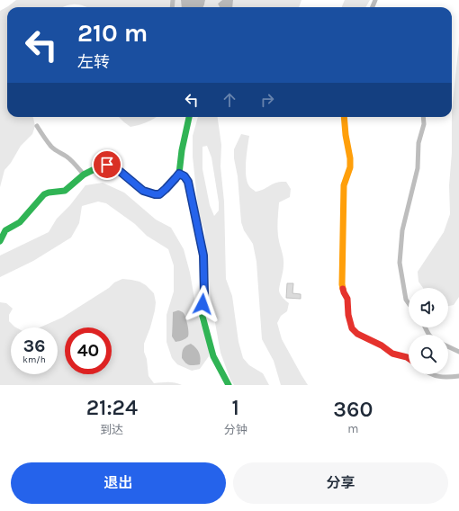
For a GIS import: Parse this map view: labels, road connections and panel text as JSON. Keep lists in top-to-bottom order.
{
  "page": {
    "turn": ["210 m", "左转"],
    "speed": "36 km/h",
    "limit": "40",
    "eta": [
      "21:24",
      "到达",
      "1",
      "分钟",
      "360",
      "m"
    ],
    "buttons": ["退出", "分享"]
  }
}
